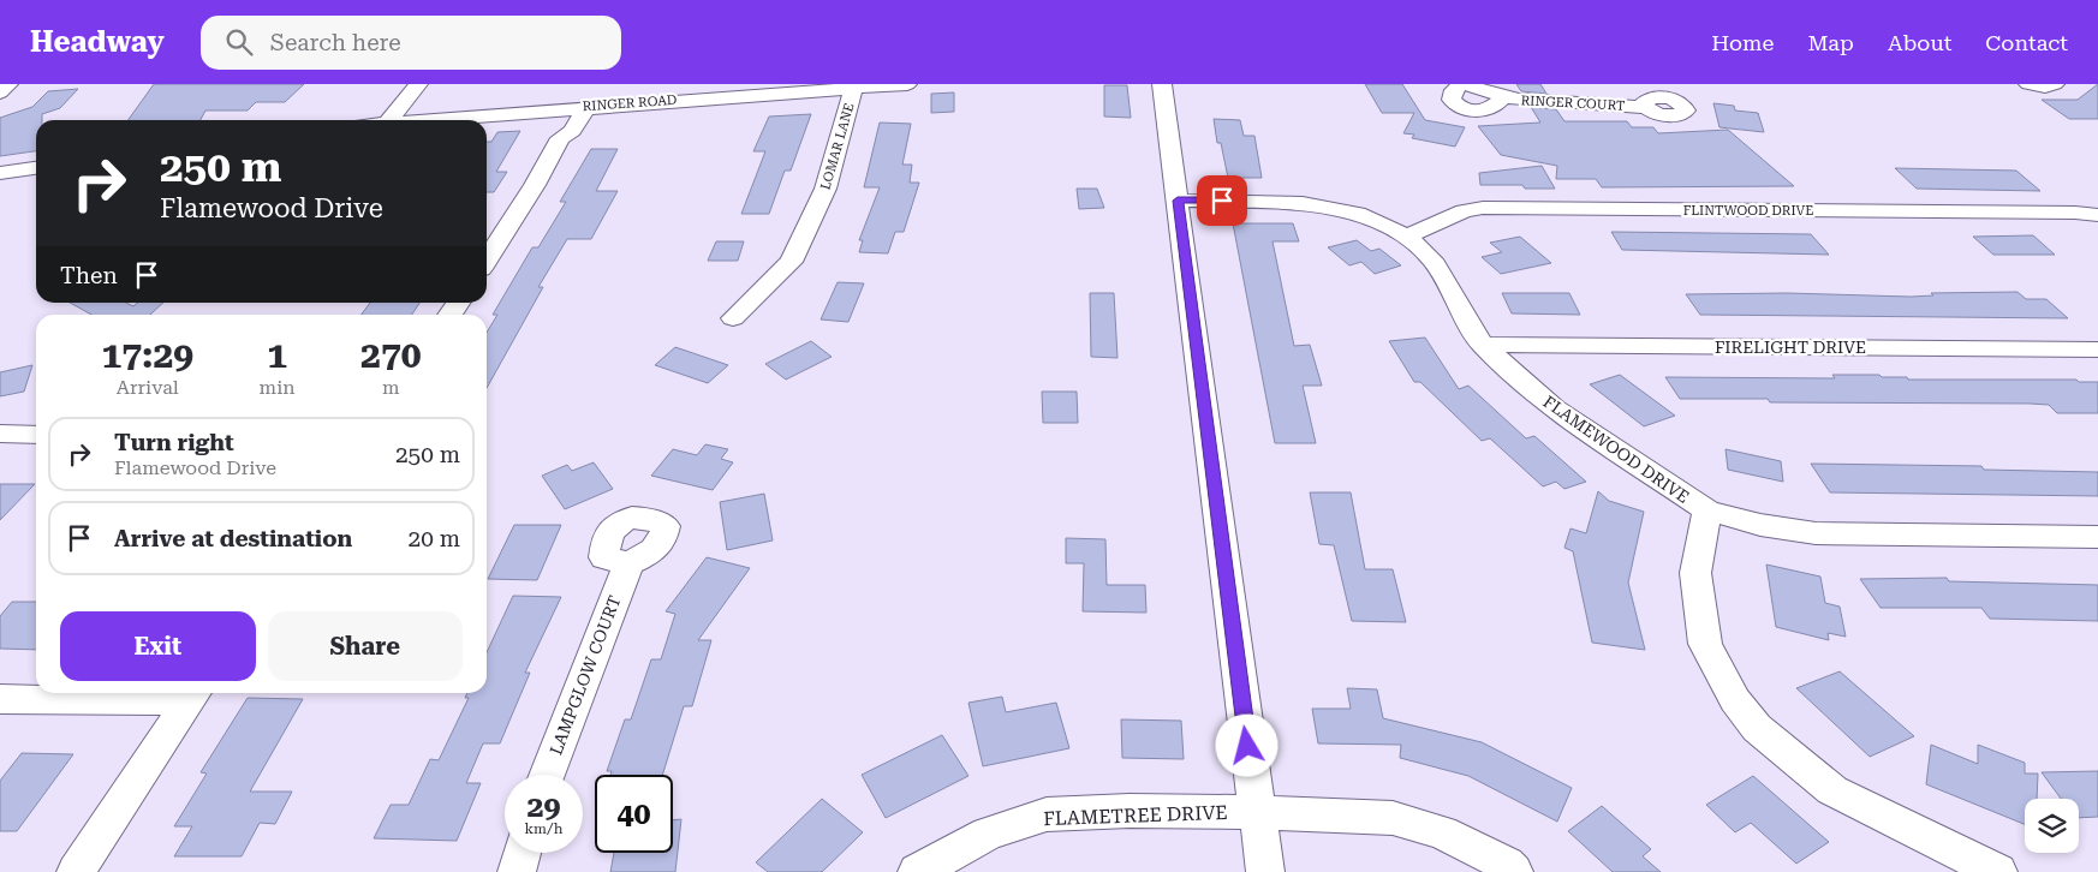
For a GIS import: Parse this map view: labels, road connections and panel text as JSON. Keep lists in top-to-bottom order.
{
  "streets": {
    "street": [
      "RINGER ROAD",
      "RINGER COURT",
      "LOMAR LANE",
      "FLINTWOOD DRIVE",
      "FIRELIGHT DRIVE",
      "FLAMEWOOD DRIVE",
      "LAMPGLOW COURT",
      "FLAMETREE DRIVE"
    ]
  },
  "crossings": [
    ["RINGER ROAD", "LOMAR LANE"],
    ["FLINTWOOD DRIVE", "FLAMEWOOD DRIVE"],
    ["FIRELIGHT DRIVE", "FLAMEWOOD DRIVE"]
  ],
  "page": {
    "header": "Headway",
    "search": "Search here",
    "nav": [
      "Home",
      "Map",
      "About",
      "Contact"
    ],
    "turn": ["250 m", "Flamewood Drive"],
    "then": "Then",
    "eta": [
      "17:29",
      "Arrival",
      "1",
      "min",
      "270",
      "m"
    ],
    "list": [
      {
        "name": "Turn right",
        "note": "Flamewood Drive",
        "value": "250 m"
      },
      {
        "name": "Arrive at destination",
        "value": "20 m"
      }
    ],
    "buttons": ["Exit", "Share"],
    "speed": "29 km/h",
    "limit": "40"
  }
}
